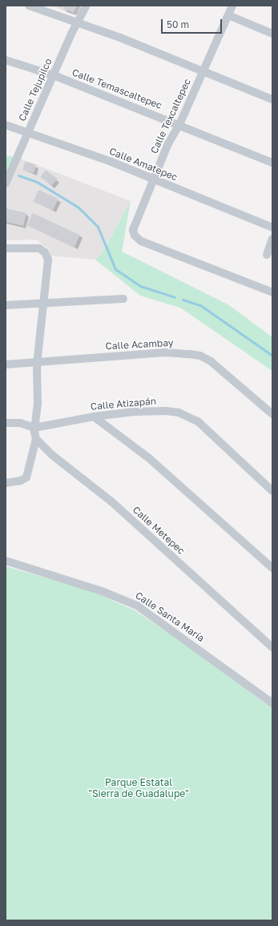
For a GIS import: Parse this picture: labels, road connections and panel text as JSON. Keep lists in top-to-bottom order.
{
  "streets": {
    "street": [
      "Calle Temascaltepec",
      "Calle Tejupilco",
      "Calle Texcaltepec",
      "Calle Amatepec",
      "Calle Acambay",
      "Calle Atizapán",
      "Calle Metepec",
      "Calle Santa María"
    ]
  },
  "crossings": [
    ["Calle Temascaltepec", "Calle Tejupilco"],
    ["Calle Temascaltepec", "Calle Texcaltepec"],
    ["Calle Tejupilco", "Calle Amatepec"],
    ["Calle Texcaltepec", "Calle Amatepec"]
  ],
  "parks": ["Parque Estatal \"Sierra de Guadalupe\""],
  "scale_bar": "50 m"
}
